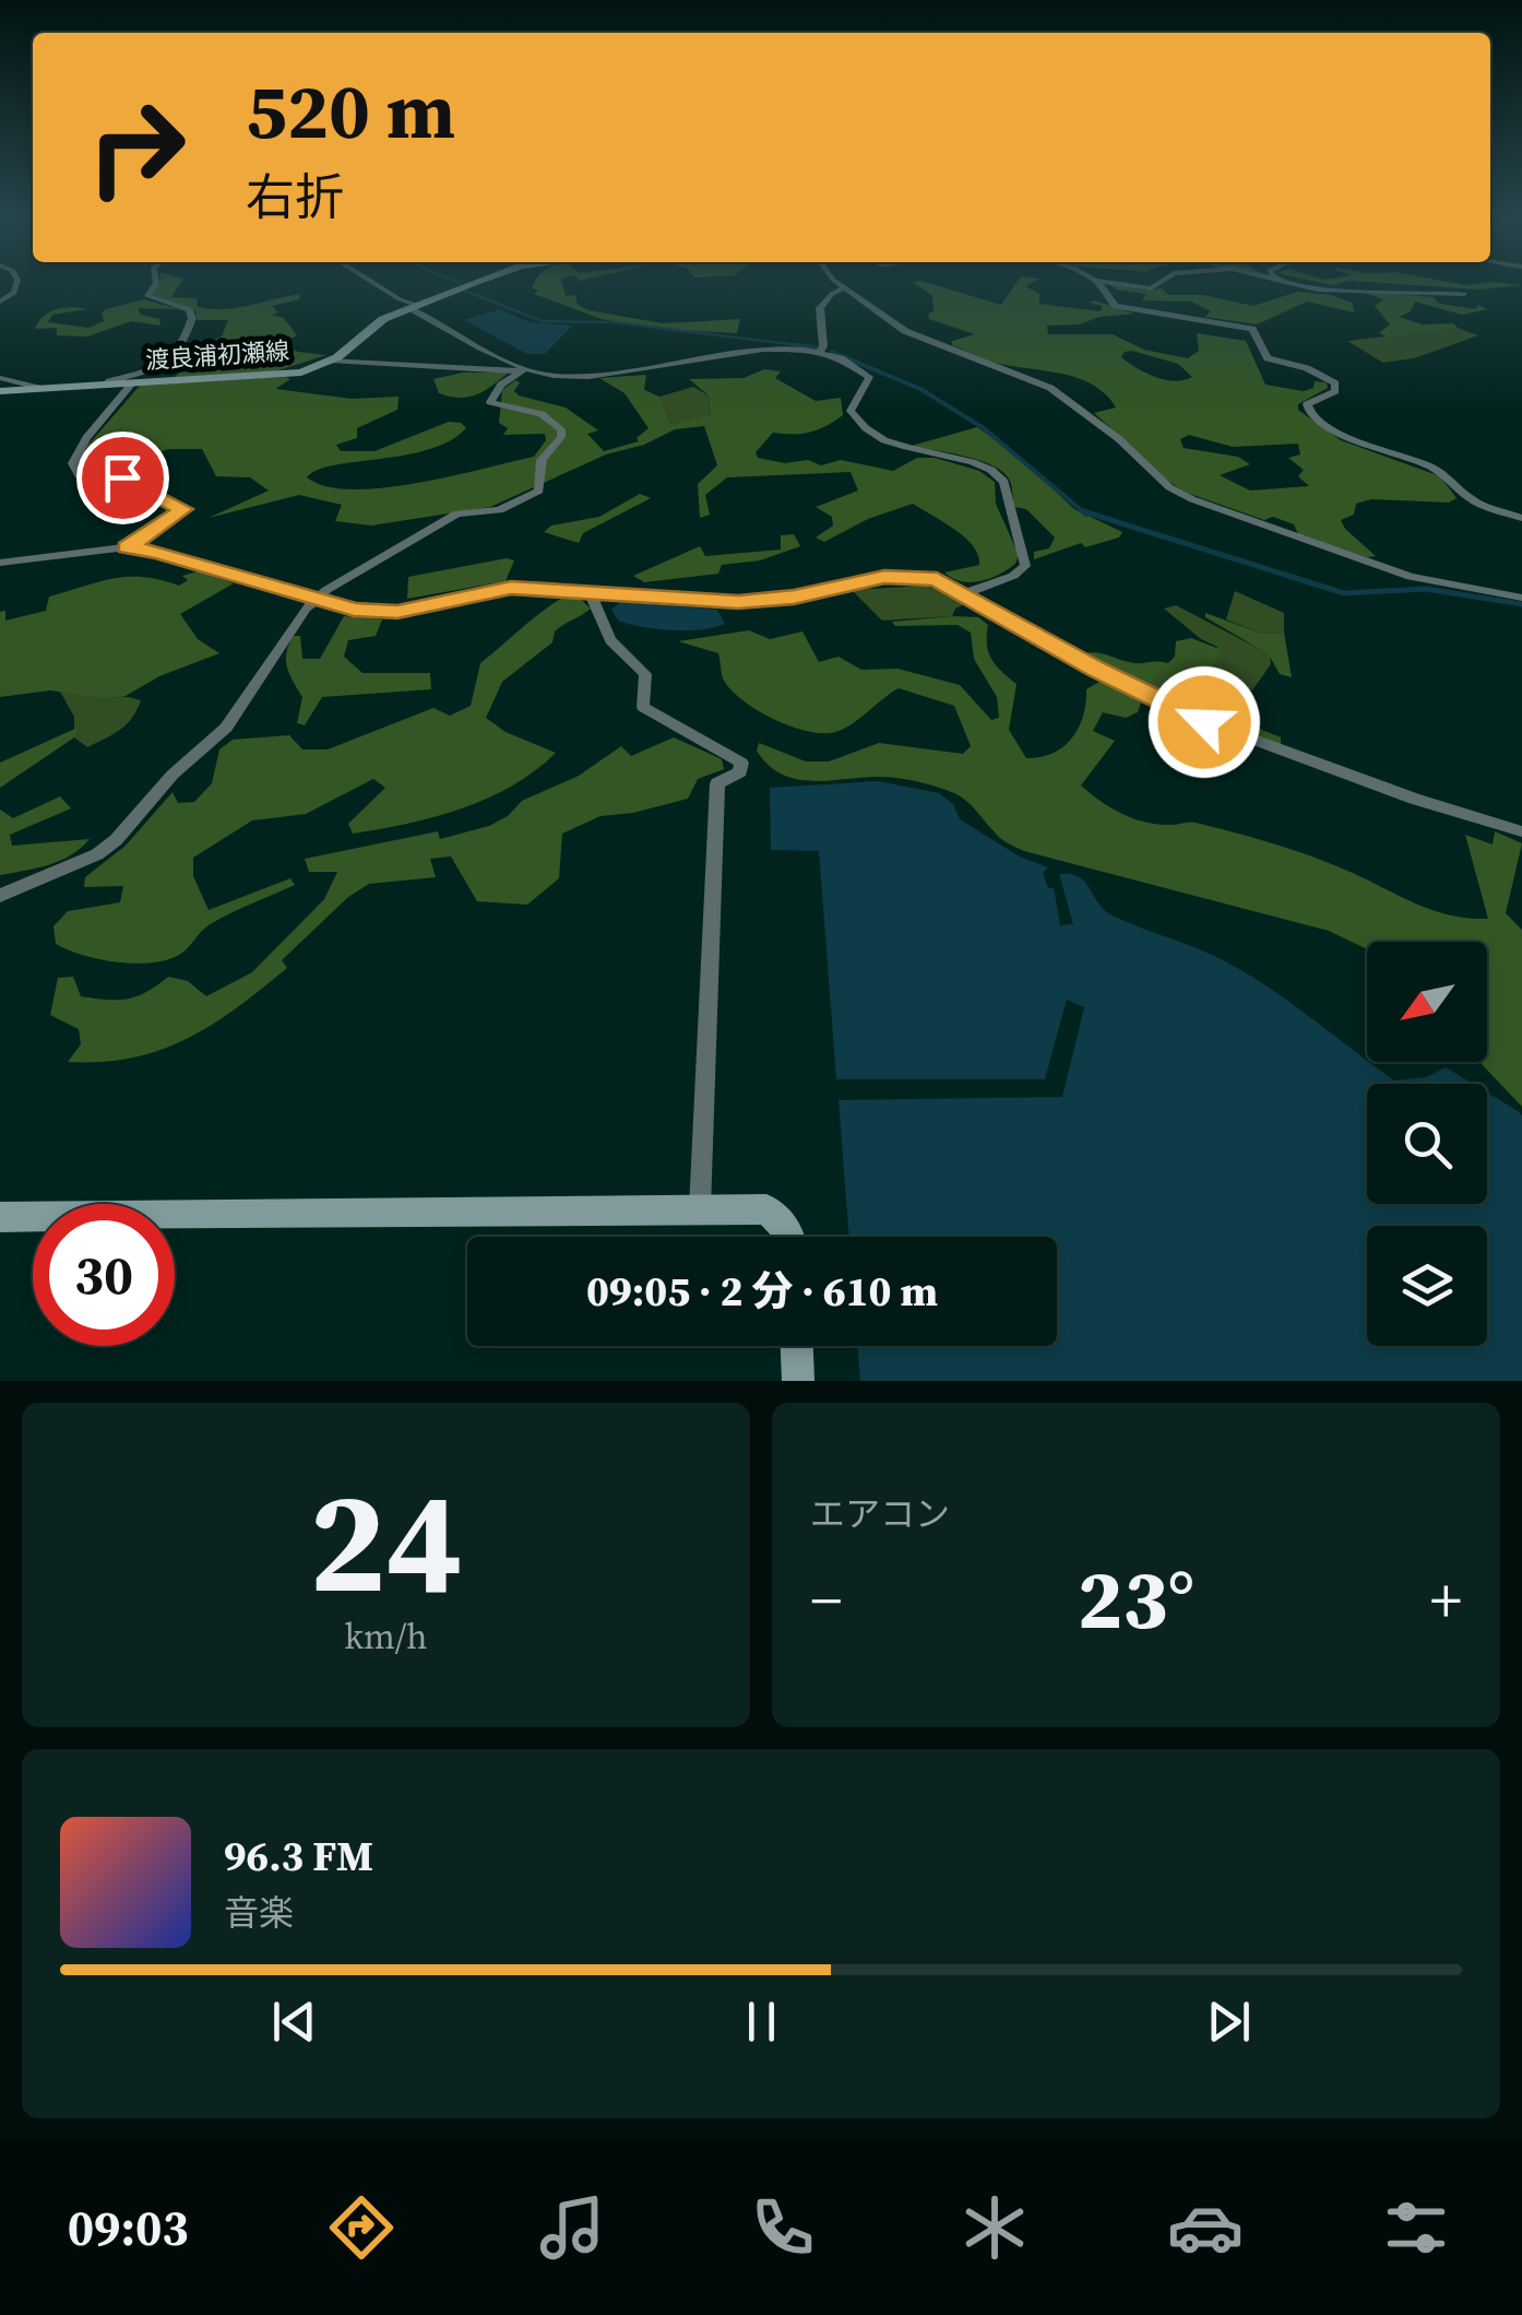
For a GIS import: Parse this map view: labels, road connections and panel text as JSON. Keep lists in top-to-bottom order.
{
  "streets": {
    "main road": ["渡良浦初瀬線"]
  },
  "north": "bottom left",
  "page": {
    "turn": ["520 m", "右折"],
    "limit": "30",
    "trip": "09:05 · 2 分 · 610 m",
    "tile": [
      ["24", "km/h"],
      "エアコン"
    ],
    "heat": ["−", "23°", "+"],
    "song": ["96.3 FM", "音楽"],
    "tabs": "09:03"
  }
}
